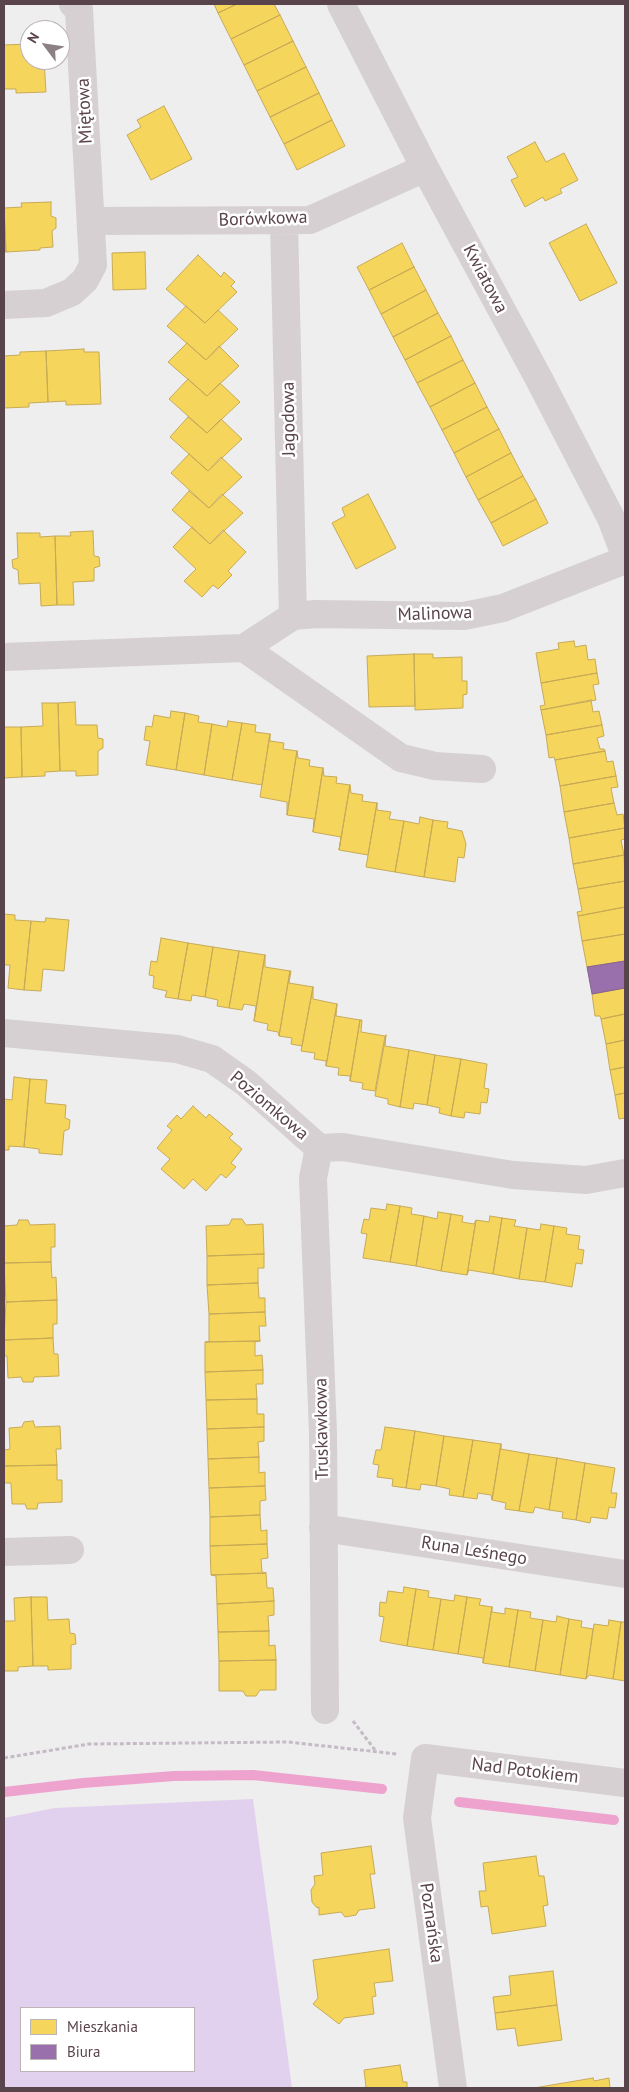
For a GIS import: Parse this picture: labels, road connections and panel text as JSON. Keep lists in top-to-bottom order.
{
  "streets": {
    "street": [
      "Miętowa",
      "Borówkowa",
      "Kwiatowa",
      "Jagodowa",
      "Malinowa",
      "Poziomkowa",
      "Truskawkowa",
      "Runa Leśnego",
      "Nad Potokiem",
      "Poznańska"
    ]
  },
  "crossings": [
    ["Miętowa", "Borówkowa"],
    ["Borówkowa", "Kwiatowa"],
    ["Borówkowa", "Jagodowa"],
    ["Jagodowa", "Malinowa"],
    ["Poziomkowa", "Truskawkowa"],
    ["Truskawkowa", "Runa Leśnego"],
    ["Nad Potokiem", "Poznańska"]
  ],
  "legend": ["Mieszkania", "Biura"],
  "north": "top left"
}
